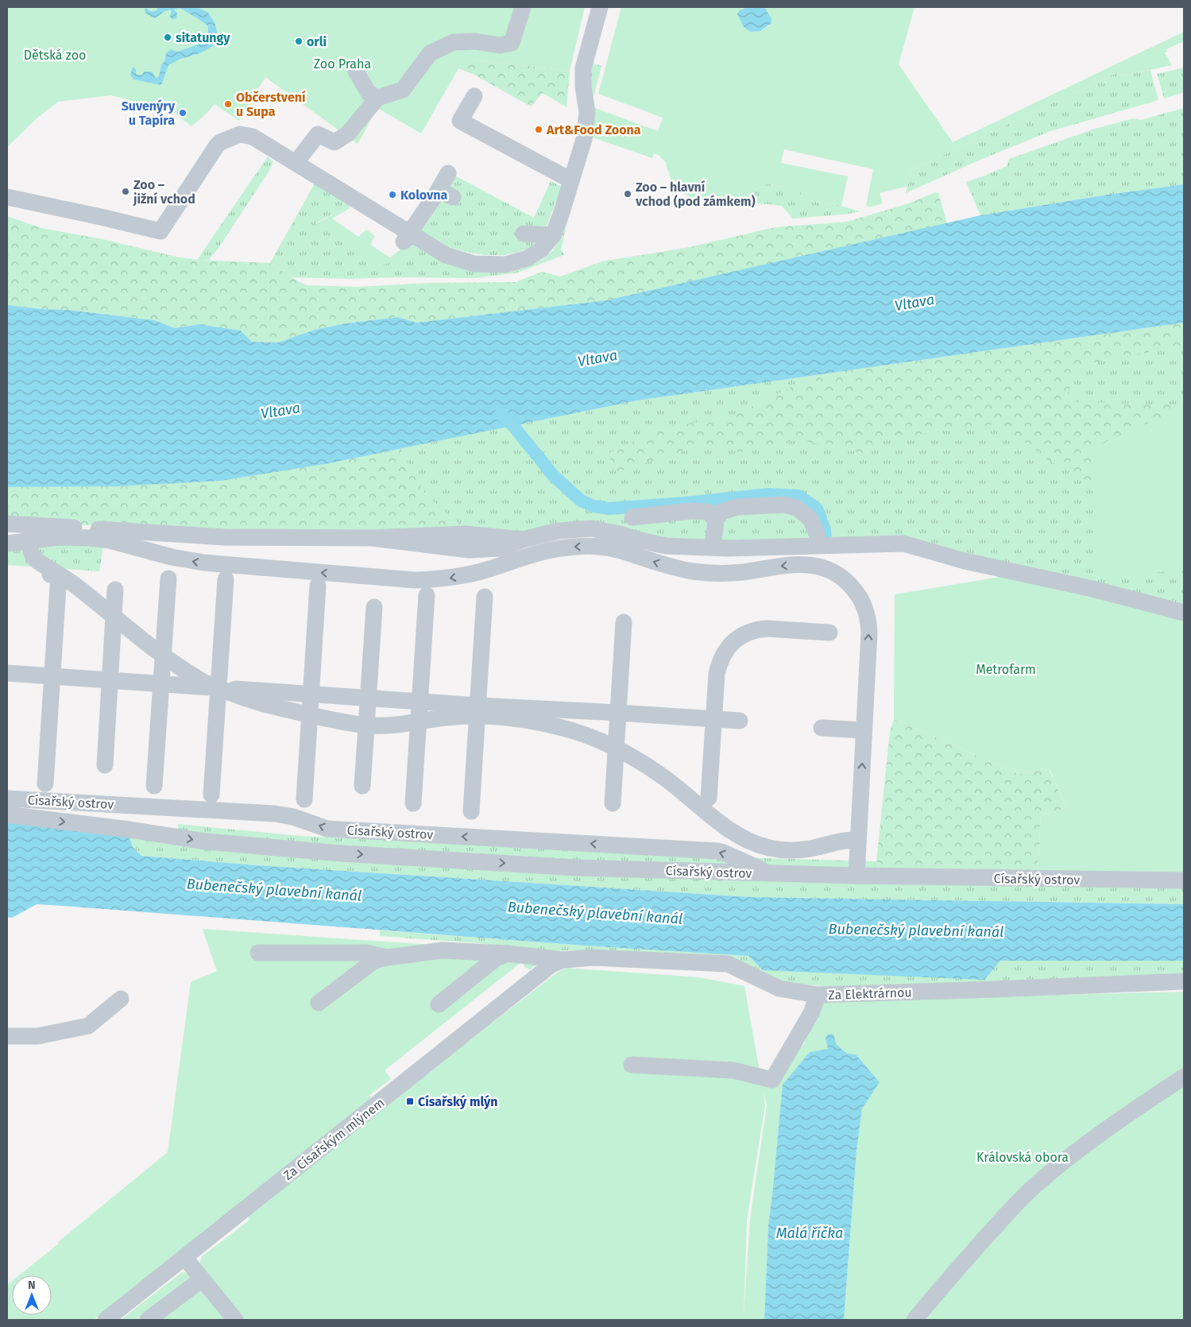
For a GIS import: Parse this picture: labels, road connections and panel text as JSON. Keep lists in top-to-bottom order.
{
  "streets": {
    "street": ["Císařský ostrov", "Za Elektrárnou", "Za Císařským mlýnem"]
  },
  "crossings": [
    ["Za Elektrárnou", "Za Císařským mlýnem"]
  ],
  "water": ["Vltava", "Bubenečský plavební kanál", "Malá říčka"],
  "parks": [
    "Dětská zoo",
    "Zoo Praha",
    "Metrofarm",
    "Královská obora"
  ],
  "places": {
    "other": [
      "sitatungy",
      "orli",
      "Občerstvení u Supa",
      "Suvenýry u Tapíra",
      "Art&Food Zoona",
      "Zoo – jižní vchod",
      "Zoo – hlavní vchod (pod zámkem)",
      "Kolovna"
    ],
    "transit": ["Císařský mlýn"]
  },
  "north": "top"
}
